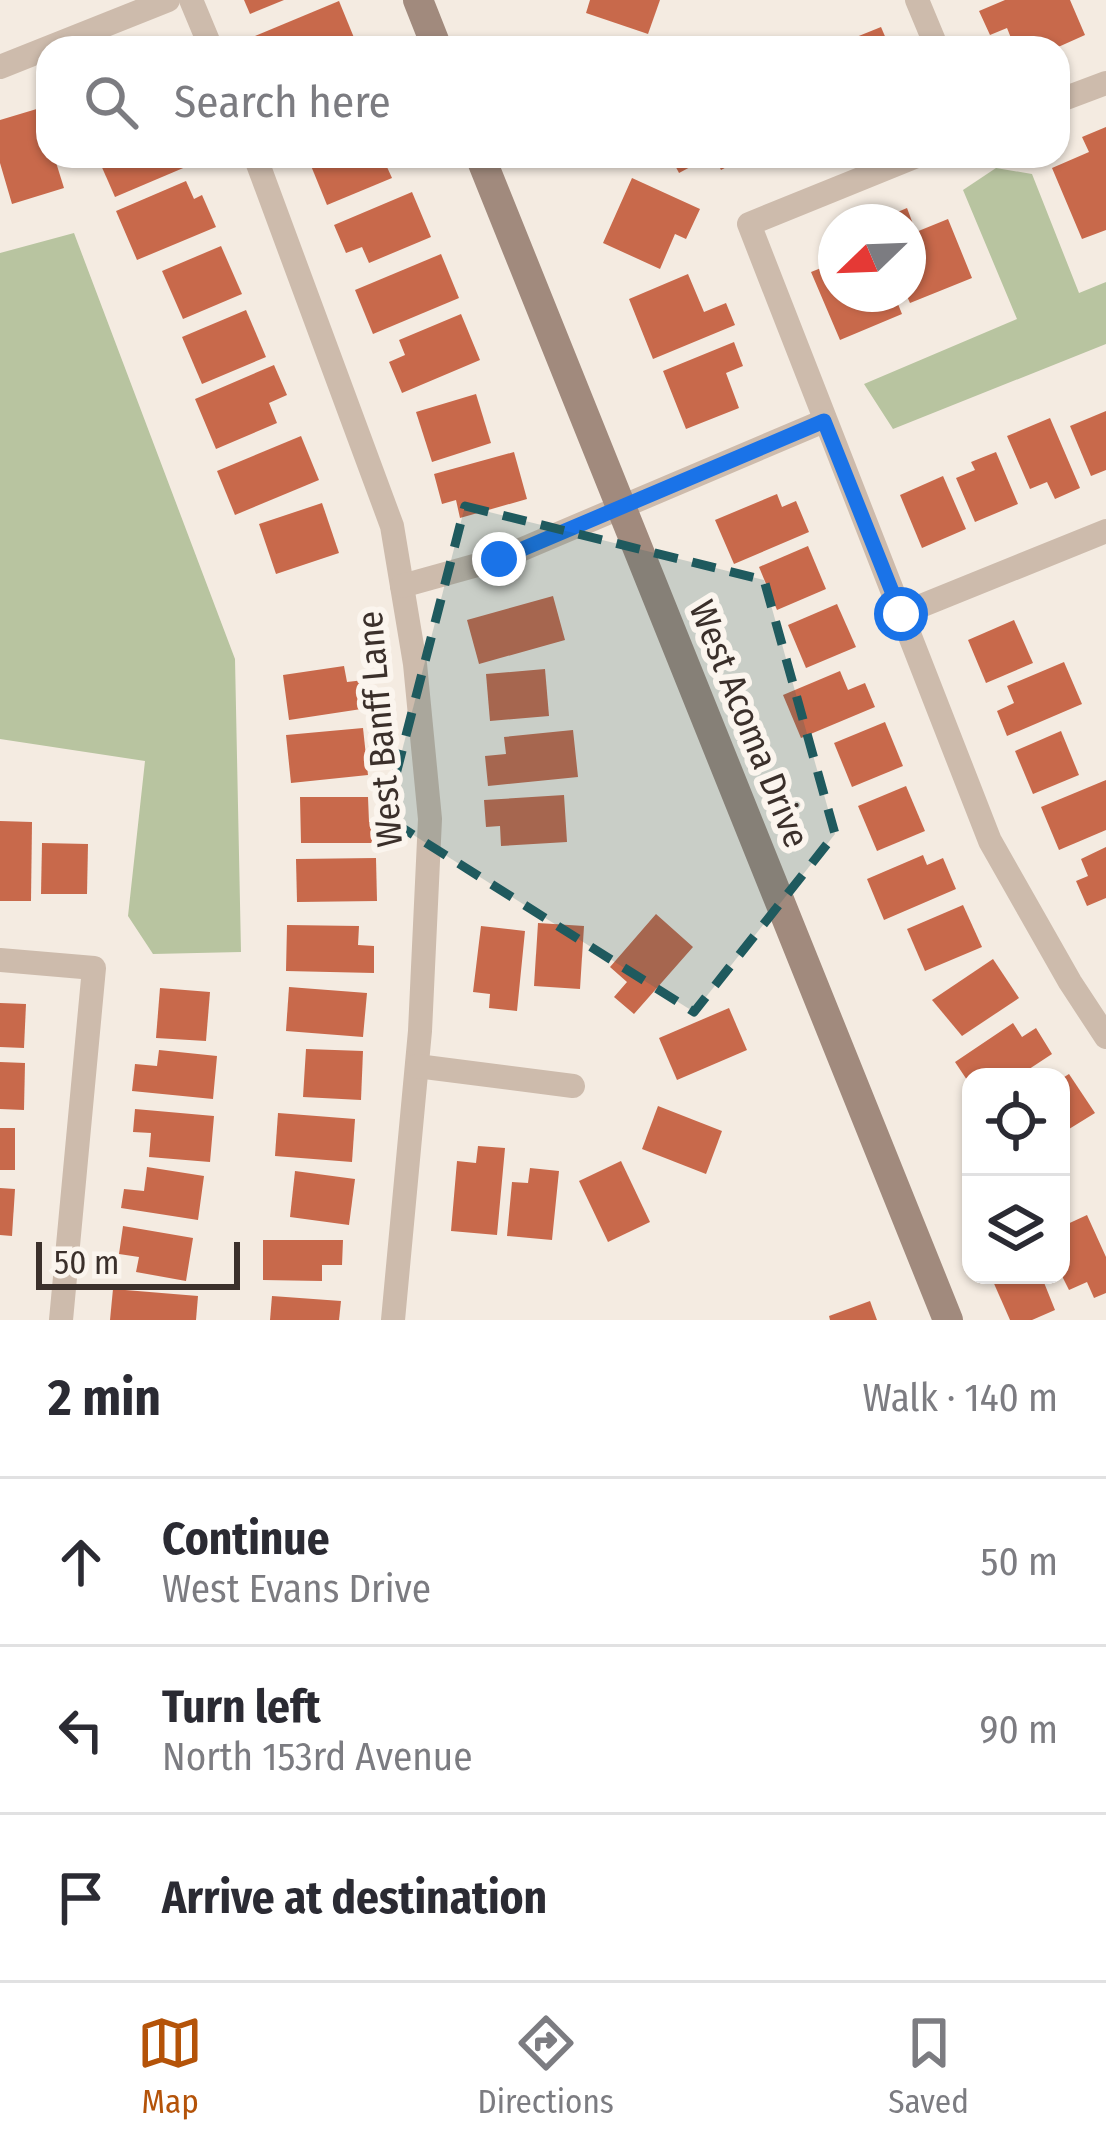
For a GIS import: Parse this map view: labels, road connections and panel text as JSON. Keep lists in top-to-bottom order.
{
  "streets": {
    "street": ["West Acoma Drive", "West Banff Lane"]
  },
  "scale_bar": "50 m",
  "north": "bottom left",
  "page": {
    "search": "Search here",
    "scale": "50 m",
    "heading": ["2 min", "Walk · 140 m"],
    "list": [
      ["Continue", "West Evans Drive", "50 m"],
      ["Turn left", "North 153rd Avenue", "90 m"],
      "Arrive at destination"
    ],
    "nav": ["Map", "Directions", "Saved"]
  }
}
